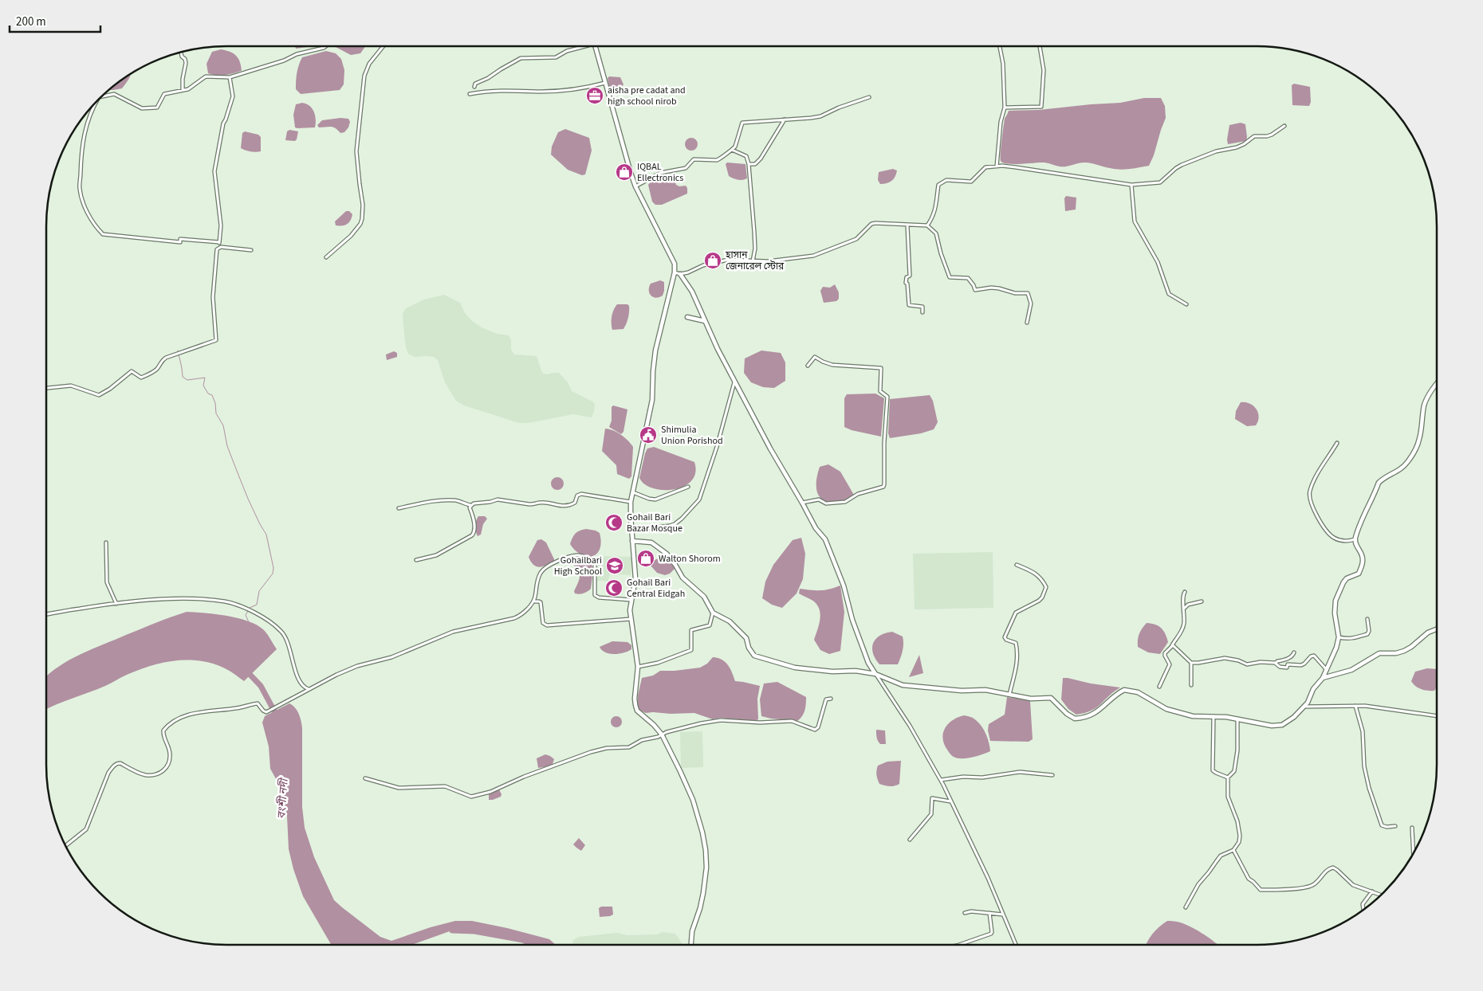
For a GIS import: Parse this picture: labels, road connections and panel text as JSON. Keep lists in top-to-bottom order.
{
  "water": ["বংশী নদী"],
  "places": {
    "office": ["aisha pre cadat and high school nirob"],
    "shop": ["IQBAL Ellectronics", "হাসান জেনারেল স্টোর", "Walton Shorom"],
    "public building": ["Shimulia Union Porishod"],
    "mosque": ["Gohail Bari Bazar Mosque", "Gohail Bari Central Eidgah"],
    "school or university": ["Gohailbari High School"]
  },
  "scale_bar": "200 m"
}
